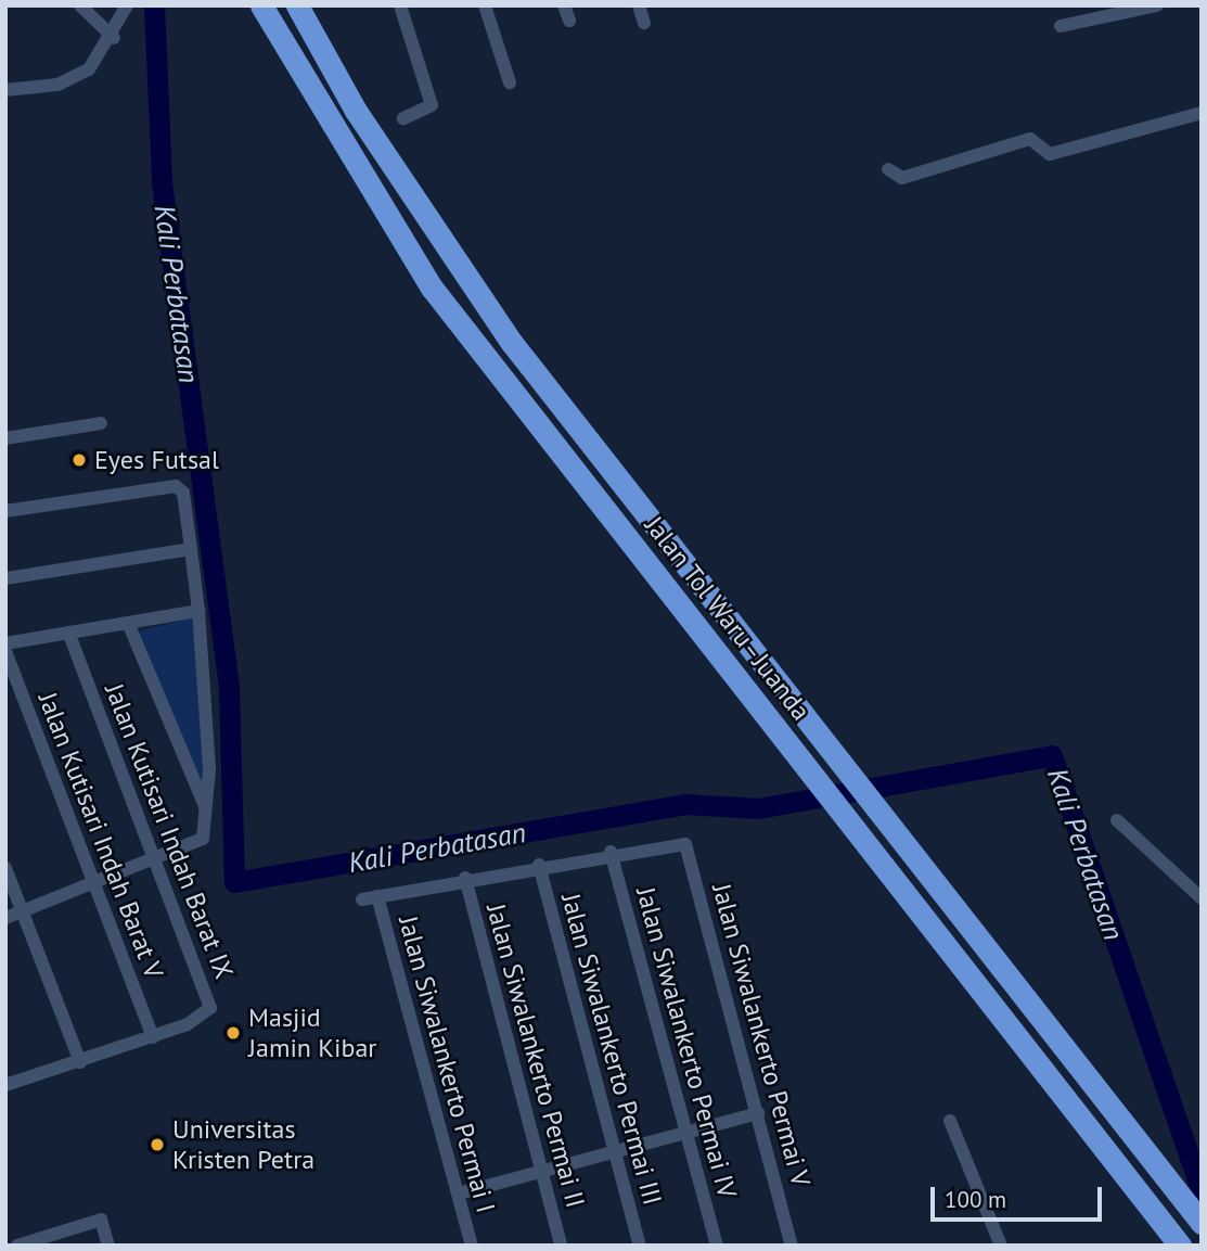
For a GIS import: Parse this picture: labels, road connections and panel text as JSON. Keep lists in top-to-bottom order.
{
  "streets": {
    "highway": ["Jalan Tol Waru–Juanda"],
    "street": [
      "Jalan Kutisari Indah Barat IX",
      "Jalan Kutisari Indah Barat V",
      "Jalan Siwalankerto Permai V",
      "Jalan Siwalankerto Permai IV",
      "Jalan Siwalankerto Permai III",
      "Jalan Siwalankerto Permai II",
      "Jalan Siwalankerto Permai I"
    ]
  },
  "crossings": [
    ["Jalan Kutisari Indah Barat IX", "Jalan Kutisari Indah Barat V"],
    ["Jalan Siwalankerto Permai V", "Jalan Siwalankerto Permai IV"]
  ],
  "water": ["Kali Perbatasan"],
  "places": ["Eyes Futsal", "Masjid Jamin Kibar", "Universitas Kristen Petra"],
  "scale_bar": "100 m"
}
